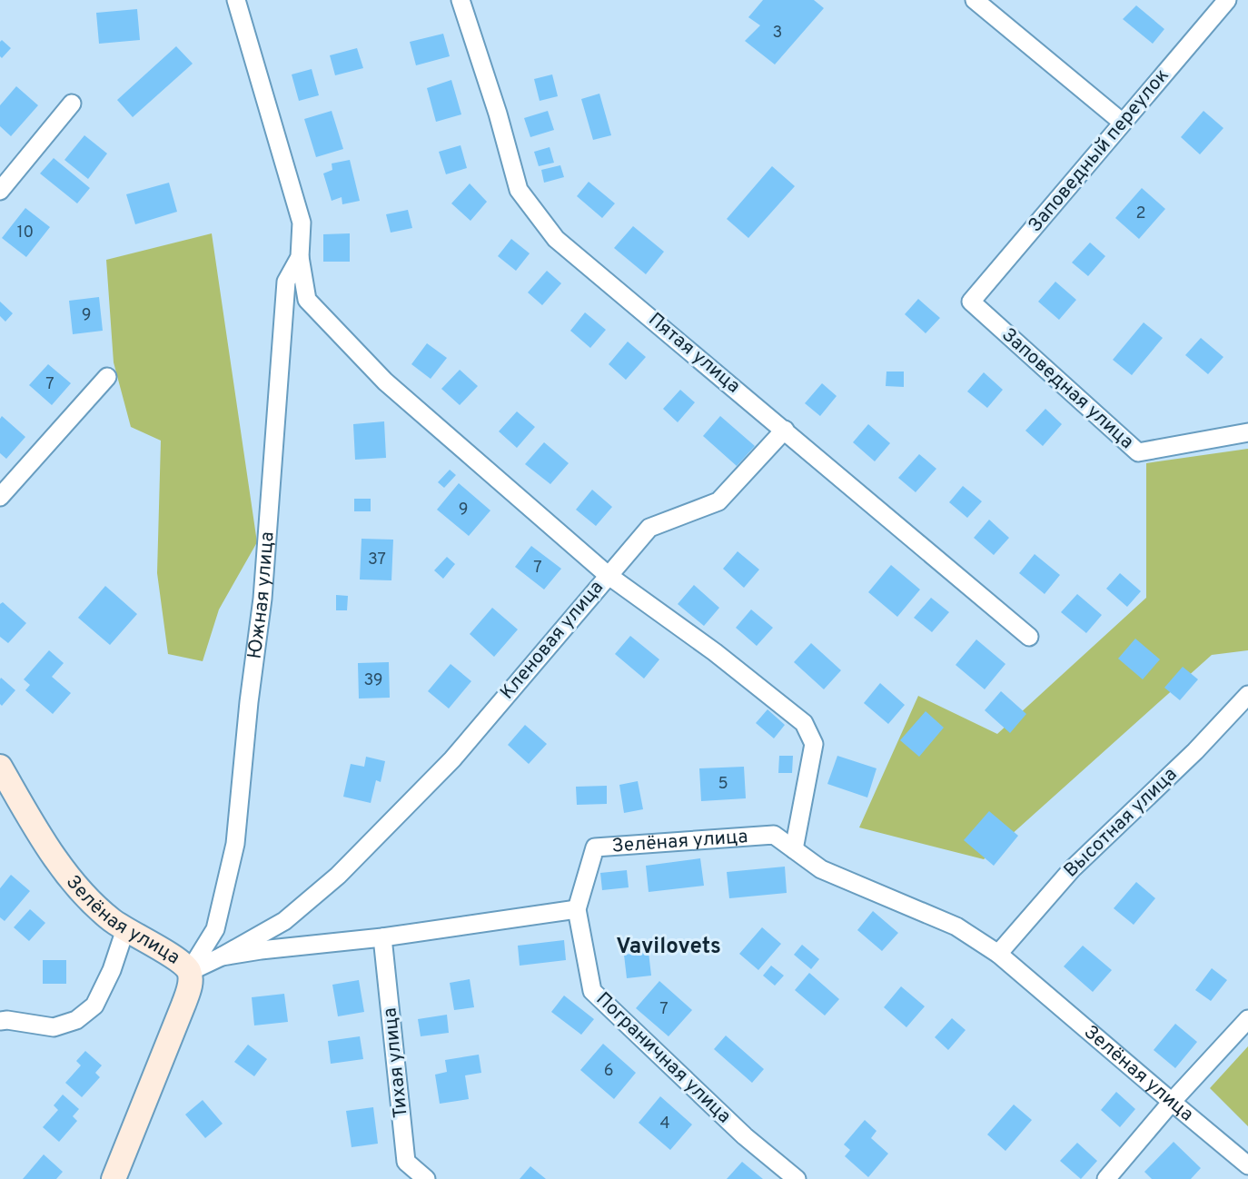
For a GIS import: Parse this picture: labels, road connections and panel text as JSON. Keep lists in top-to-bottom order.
{
  "streets": {
    "street": [
      "Заповедный переулок",
      "Пятая улица",
      "Заповедная улица",
      "Южная улица",
      "Кленовая улица",
      "Высотная улица",
      "Зелёная улица",
      "Пограничная улица",
      "Тихая улица"
    ]
  },
  "crossings": [
    ["Заповедный переулок", "Заповедная улица"],
    ["Южная улица", "Кленовая улица"],
    ["Южная улица", "Зелёная улица"],
    ["Кленовая улица", "Зелёная улица"],
    ["Высотная улица", "Зелёная улица"],
    ["Зелёная улица", "Пограничная улица"],
    ["Зелёная улица", "Тихая улица"]
  ],
  "districts": ["Vavilovets"],
  "house_numbers": [
    "3",
    "2",
    "10",
    "9",
    "7",
    "9",
    "37",
    "7",
    "39",
    "5",
    "7",
    "6",
    "4"
  ]
}
